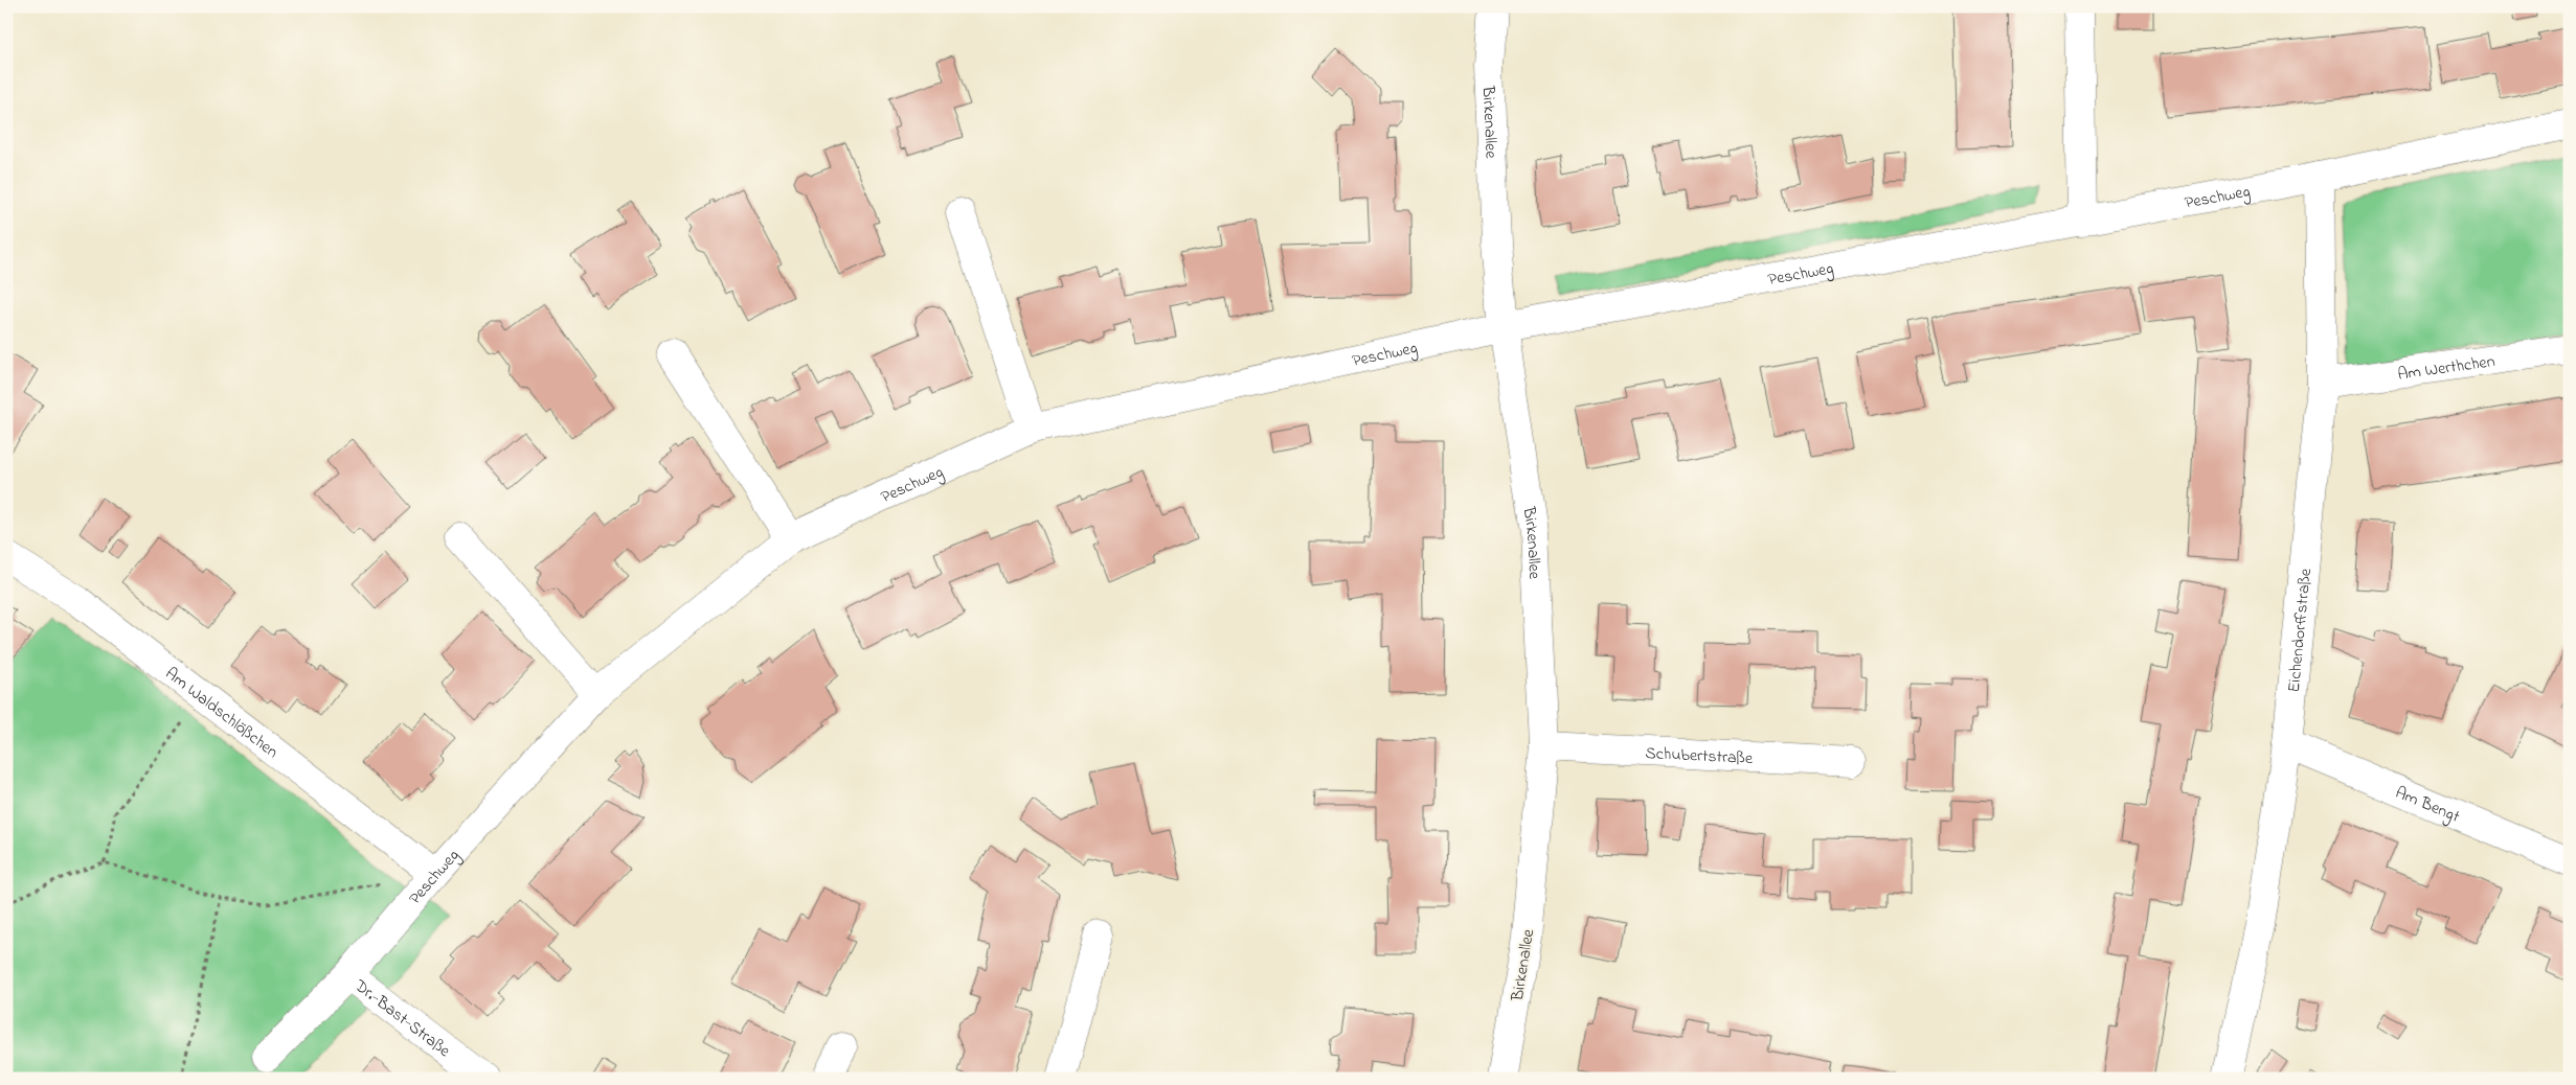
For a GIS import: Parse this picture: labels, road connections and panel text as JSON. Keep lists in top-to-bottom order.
{
  "streets": {
    "street": [
      "Birkenallee",
      "Peschweg",
      "Am Werthchen",
      "Eichendorffstraße",
      "Am Waldschlößchen",
      "Schubertstraße",
      "Am Bengt",
      "Dr.-Bast-Straße"
    ]
  },
  "crossings": [
    ["Birkenallee", "Peschweg"],
    ["Birkenallee", "Schubertstraße"],
    ["Peschweg", "Eichendorffstraße"],
    ["Peschweg", "Am Waldschlößchen"],
    ["Peschweg", "Dr.-Bast-Straße"],
    ["Am Werthchen", "Eichendorffstraße"],
    ["Eichendorffstraße", "Am Bengt"]
  ]
}
